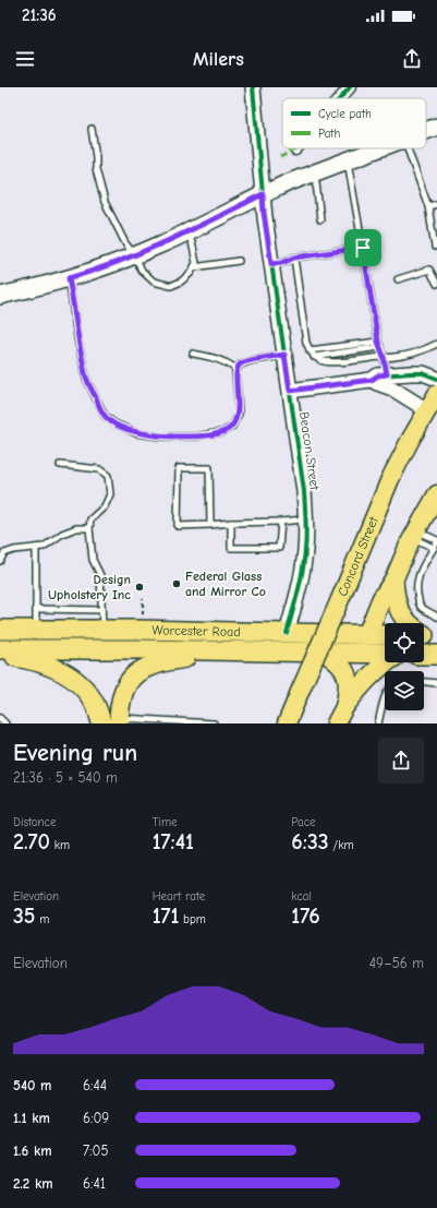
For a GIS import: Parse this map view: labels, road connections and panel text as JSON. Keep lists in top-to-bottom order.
{
  "streets": {
    "highway": ["Worcester Road"],
    "main road": ["Concord Street"],
    "street": ["Beacon Street"]
  },
  "crossings": [
    ["Beacon Street", "Worcester Road"]
  ],
  "places": ["Federal Glass and Mirror Co", "Design Upholstery Inc"],
  "legend": ["Cycle path", "Path"],
  "page": {
    "status": "21:36",
    "header": "Milers",
    "heading": ["Evening run", "21:36 · 5 × 540 m"],
    "stats": [
      ["Distance", "2.70 km"],
      ["Time", "17:41"],
      ["Pace", "6:33 /km"],
      ["Elevation", "35 m"],
      ["Heart rate", "171 bpm"],
      ["kcal", "176"]
    ],
    "chart": ["Elevation", "49–56 m"],
    "list": [
      {
        "name": "540 m",
        "note": "6:44"
      },
      {
        "name": "1.1 km",
        "note": "6:09"
      },
      {
        "name": "1.6 km",
        "note": "7:05"
      },
      {
        "name": "2.2 km",
        "note": "6:41"
      }
    ]
  }
}
